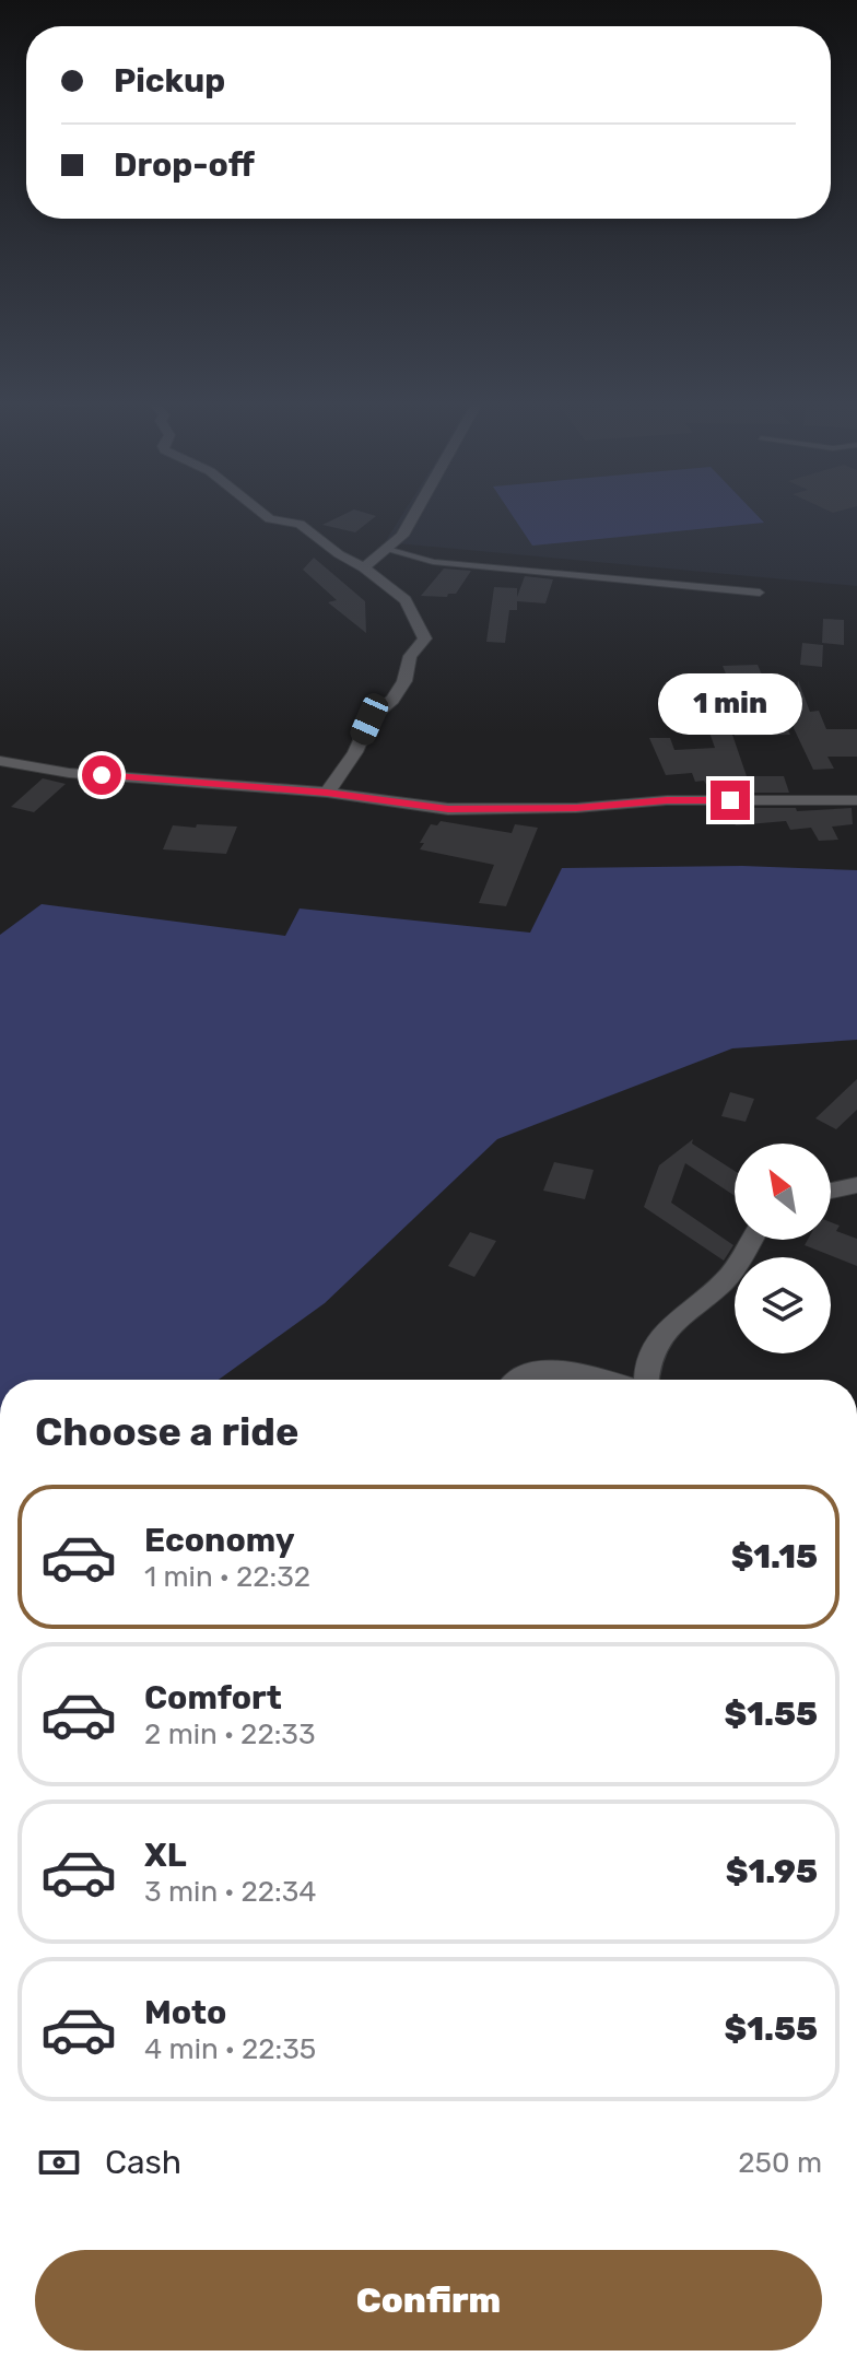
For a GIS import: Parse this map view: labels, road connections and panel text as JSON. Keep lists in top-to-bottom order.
{
  "north": "top left",
  "page": {
    "banner": ["Pickup", "Drop-off"],
    "bubble": "1 min",
    "heading": "Choose a ride",
    "list": [
      {
        "name": "Economy",
        "note": "1 min · 22:32",
        "value": "$1.15"
      },
      {
        "name": "Comfort",
        "note": "2 min · 22:33",
        "value": "$1.55"
      },
      {
        "name": "XL",
        "note": "3 min · 22:34",
        "value": "$1.95"
      },
      {
        "name": "Moto",
        "note": "4 min · 22:35",
        "value": "$1.55"
      }
    ],
    "pay": ["Cash", "250 m"],
    "buttons": "Confirm"
  }
}
